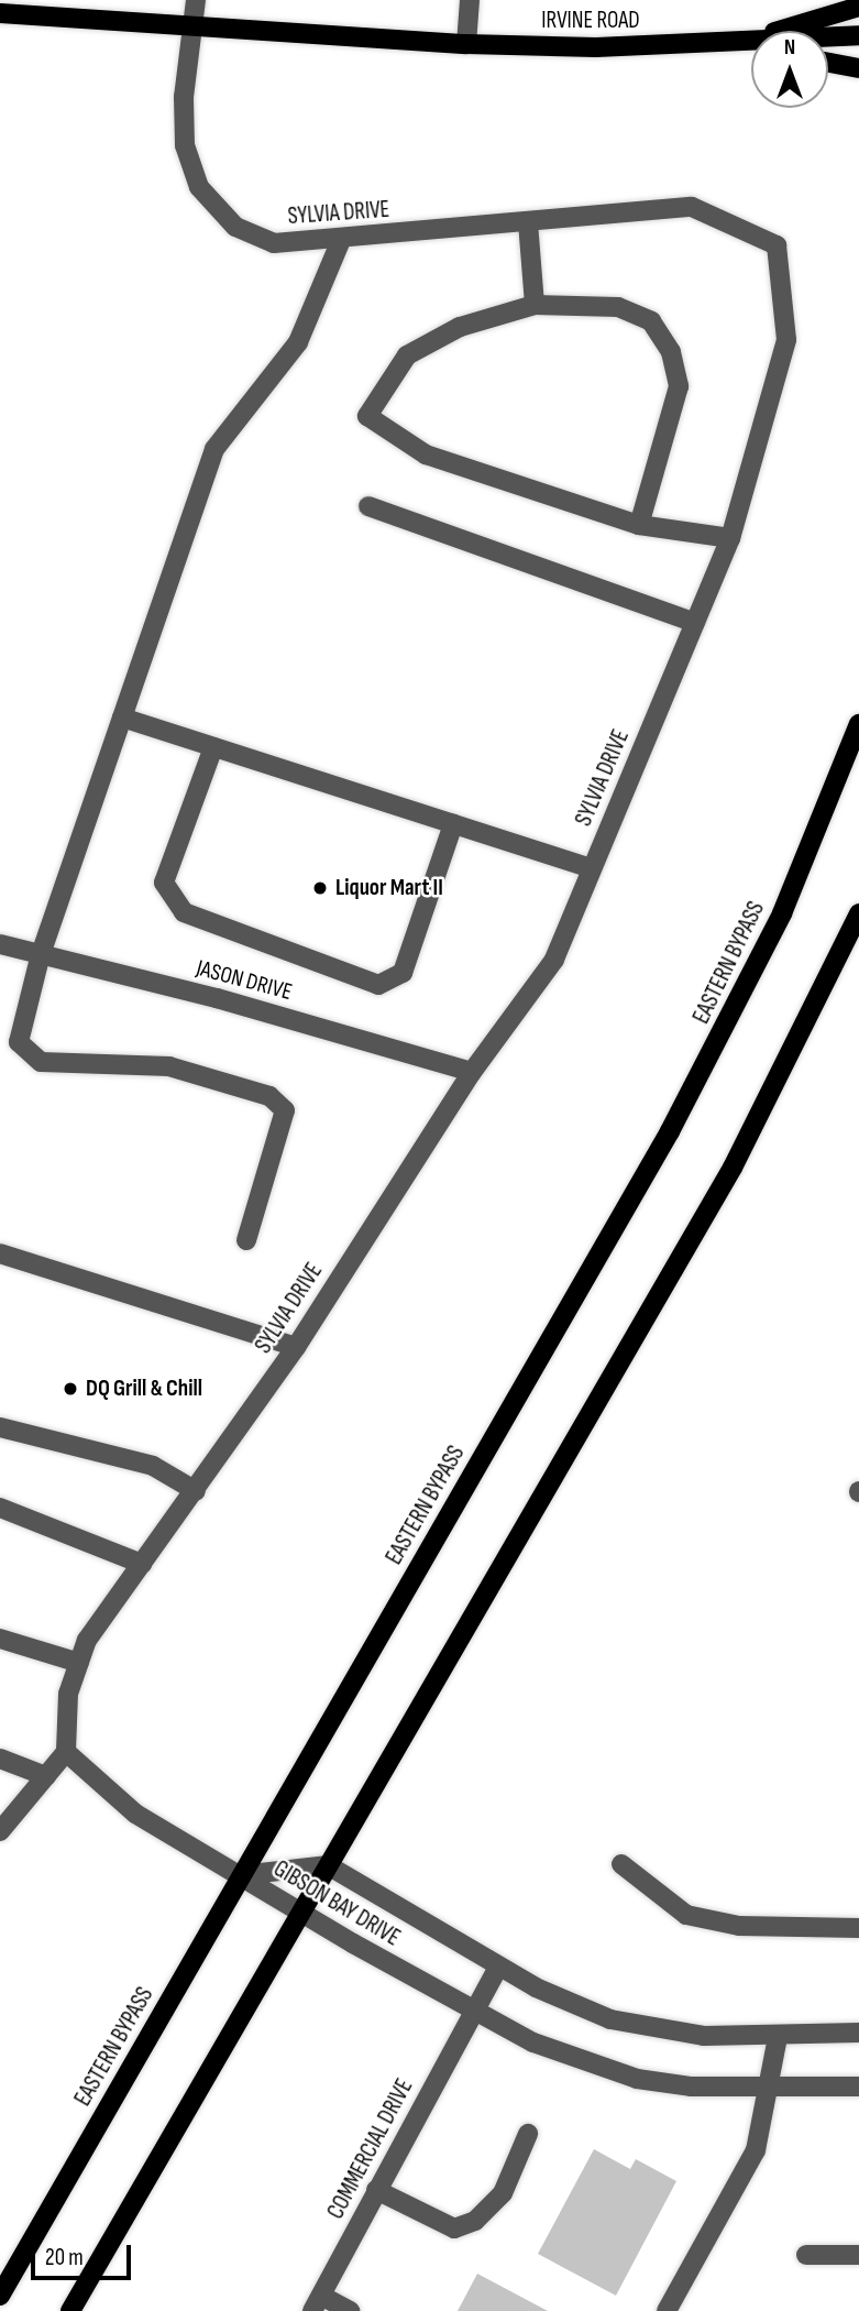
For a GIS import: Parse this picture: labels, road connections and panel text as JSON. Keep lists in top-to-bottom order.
{
  "streets": {
    "main road": ["IRVINE ROAD", "EASTERN BYPASS"],
    "street": [
      "SYLVIA DRIVE",
      "JASON DRIVE",
      "GIBSON BAY DRIVE",
      "COMMERCIAL DRIVE"
    ]
  },
  "crossings": [
    ["IRVINE ROAD", "SYLVIA DRIVE"],
    ["SYLVIA DRIVE", "JASON DRIVE"],
    ["EASTERN BYPASS", "GIBSON BAY DRIVE"],
    ["GIBSON BAY DRIVE", "COMMERCIAL DRIVE"]
  ],
  "places": ["Liquor Mart II", "DQ Grill & Chill"],
  "scale_bar": "20 m",
  "north": "top"
}
